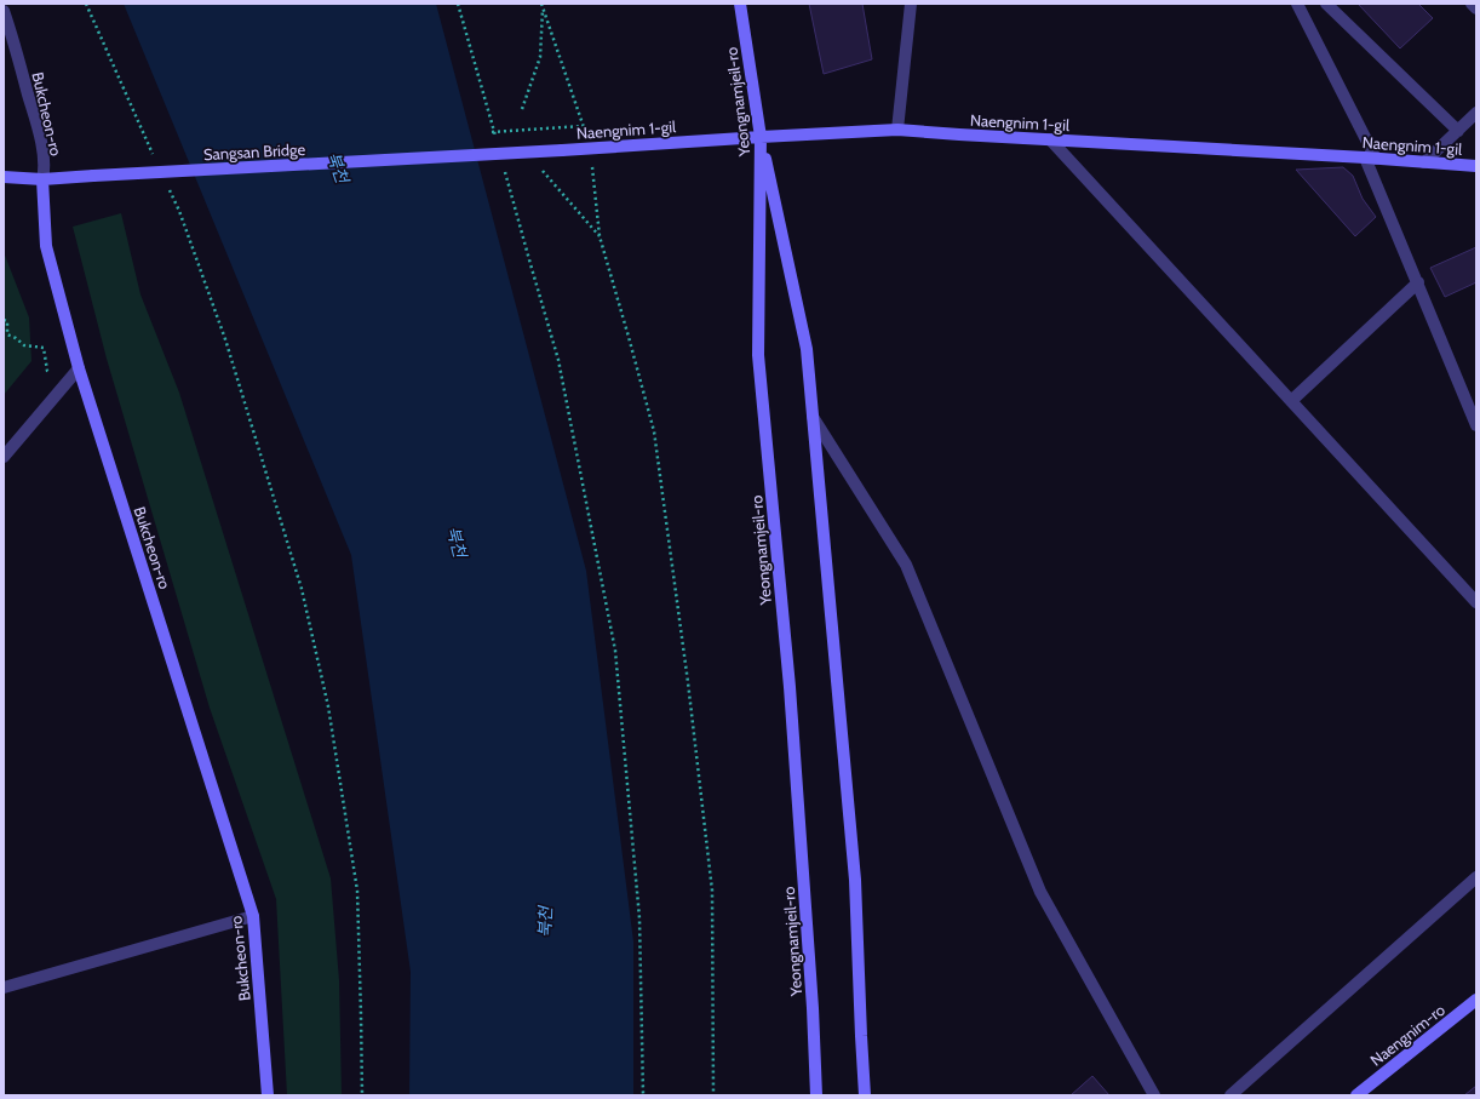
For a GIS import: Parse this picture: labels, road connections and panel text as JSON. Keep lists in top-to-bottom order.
{
  "streets": {
    "street": [
      "Yeongnamjeil-ro",
      "Bukcheon-ro",
      "Naengnim 1-gil",
      "Sangsan Bridge",
      "Naengnim-ro"
    ]
  },
  "crossings": [
    ["Yeongnamjeil-ro", "Naengnim 1-gil"],
    ["Bukcheon-ro", "Sangsan Bridge"],
    ["Naengnim 1-gil", "Sangsan Bridge"]
  ],
  "water": ["북천"]
}
